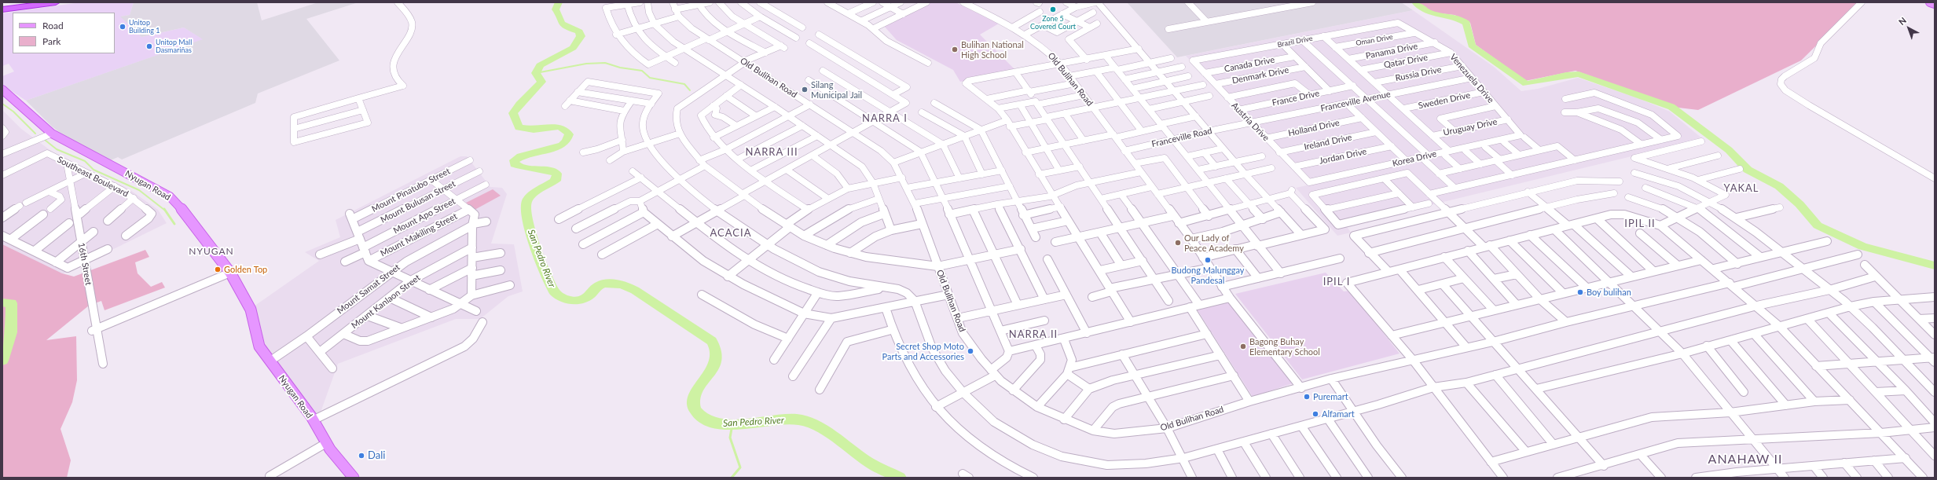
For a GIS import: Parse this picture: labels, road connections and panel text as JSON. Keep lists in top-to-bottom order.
{
  "streets": {
    "main road": ["Nyugan Road"],
    "street": [
      "Oman Drive",
      "Brazil Drive",
      "Panama Drive",
      "Qatar Drive",
      "Canada Drive",
      "Russia Drive",
      "Denmark Drive",
      "Old Bulihan Road",
      "Venezuela Drive",
      "France Drive",
      "Sweden Drive",
      "Franceville Avenue",
      "Austria Drive",
      "Uruguay Drive",
      "Holland Drive",
      "Franceville Road",
      "Ireland Drive",
      "Jordan Drive",
      "Korea Drive",
      "Southeast Boulevard",
      "Mount Pinatubo Street",
      "Mount Bulusan Street",
      "Mount Apo Street",
      "Mount Makiling Street",
      "16th Street",
      "Mount Samat Street",
      "Mount Kanlaon Street"
    ]
  },
  "crossings": [
    ["Oman Drive", "Venezuela Drive"],
    ["Brazil Drive", "Venezuela Drive"],
    ["Brazil Drive", "Austria Drive"],
    ["Panama Drive", "Venezuela Drive"],
    ["Qatar Drive", "Venezuela Drive"],
    ["Canada Drive", "Austria Drive"],
    ["Russia Drive", "Venezuela Drive"],
    ["Denmark Drive", "Austria Drive"],
    ["Old Bulihan Road", "Franceville Road"],
    ["Venezuela Drive", "Sweden Drive"],
    ["Venezuela Drive", "Franceville Avenue"],
    ["Venezuela Drive", "Uruguay Drive"],
    ["Venezuela Drive", "Korea Drive"],
    ["France Drive", "Austria Drive"],
    ["Franceville Avenue", "Austria Drive"],
    ["Franceville Avenue", "Franceville Road"],
    ["Austria Drive", "Holland Drive"],
    ["Austria Drive", "Ireland Drive"],
    ["Austria Drive", "Jordan Drive"],
    ["Austria Drive", "Korea Drive"],
    ["Southeast Boulevard", "16th Street"],
    ["Nyugan Road", "Mount Samat Street"],
    ["Mount Pinatubo Street", "Mount Bulusan Street"],
    ["Mount Pinatubo Street", "Mount Apo Street"],
    ["Mount Pinatubo Street", "Mount Makiling Street"]
  ],
  "districts": [
    "NARRA I",
    "NARRA III",
    "YAKAL",
    "IPIL II",
    "ACACIA",
    "NYUGAN",
    "IPIL I",
    "NARRA II",
    "ANAHAW II"
  ],
  "water": ["San Pedro River"],
  "places": [
    "Zone 5 Covered Court",
    "Unitop Building 1",
    "Unitop Mall Dasmariñas",
    "Bulihan National High School",
    "Silang Municipal Jail",
    "Our Lady of Peace Academy",
    "Budong Malunggay Pandesal",
    "Golden Top",
    "Boy bulihan",
    "Bagong Buhay Elementary School",
    "Secret Shop Moto Parts and Accessories",
    "Puremart",
    "Alfamart",
    "Dali"
  ],
  "legend": ["Road", "Park"],
  "north": "top left"
}
